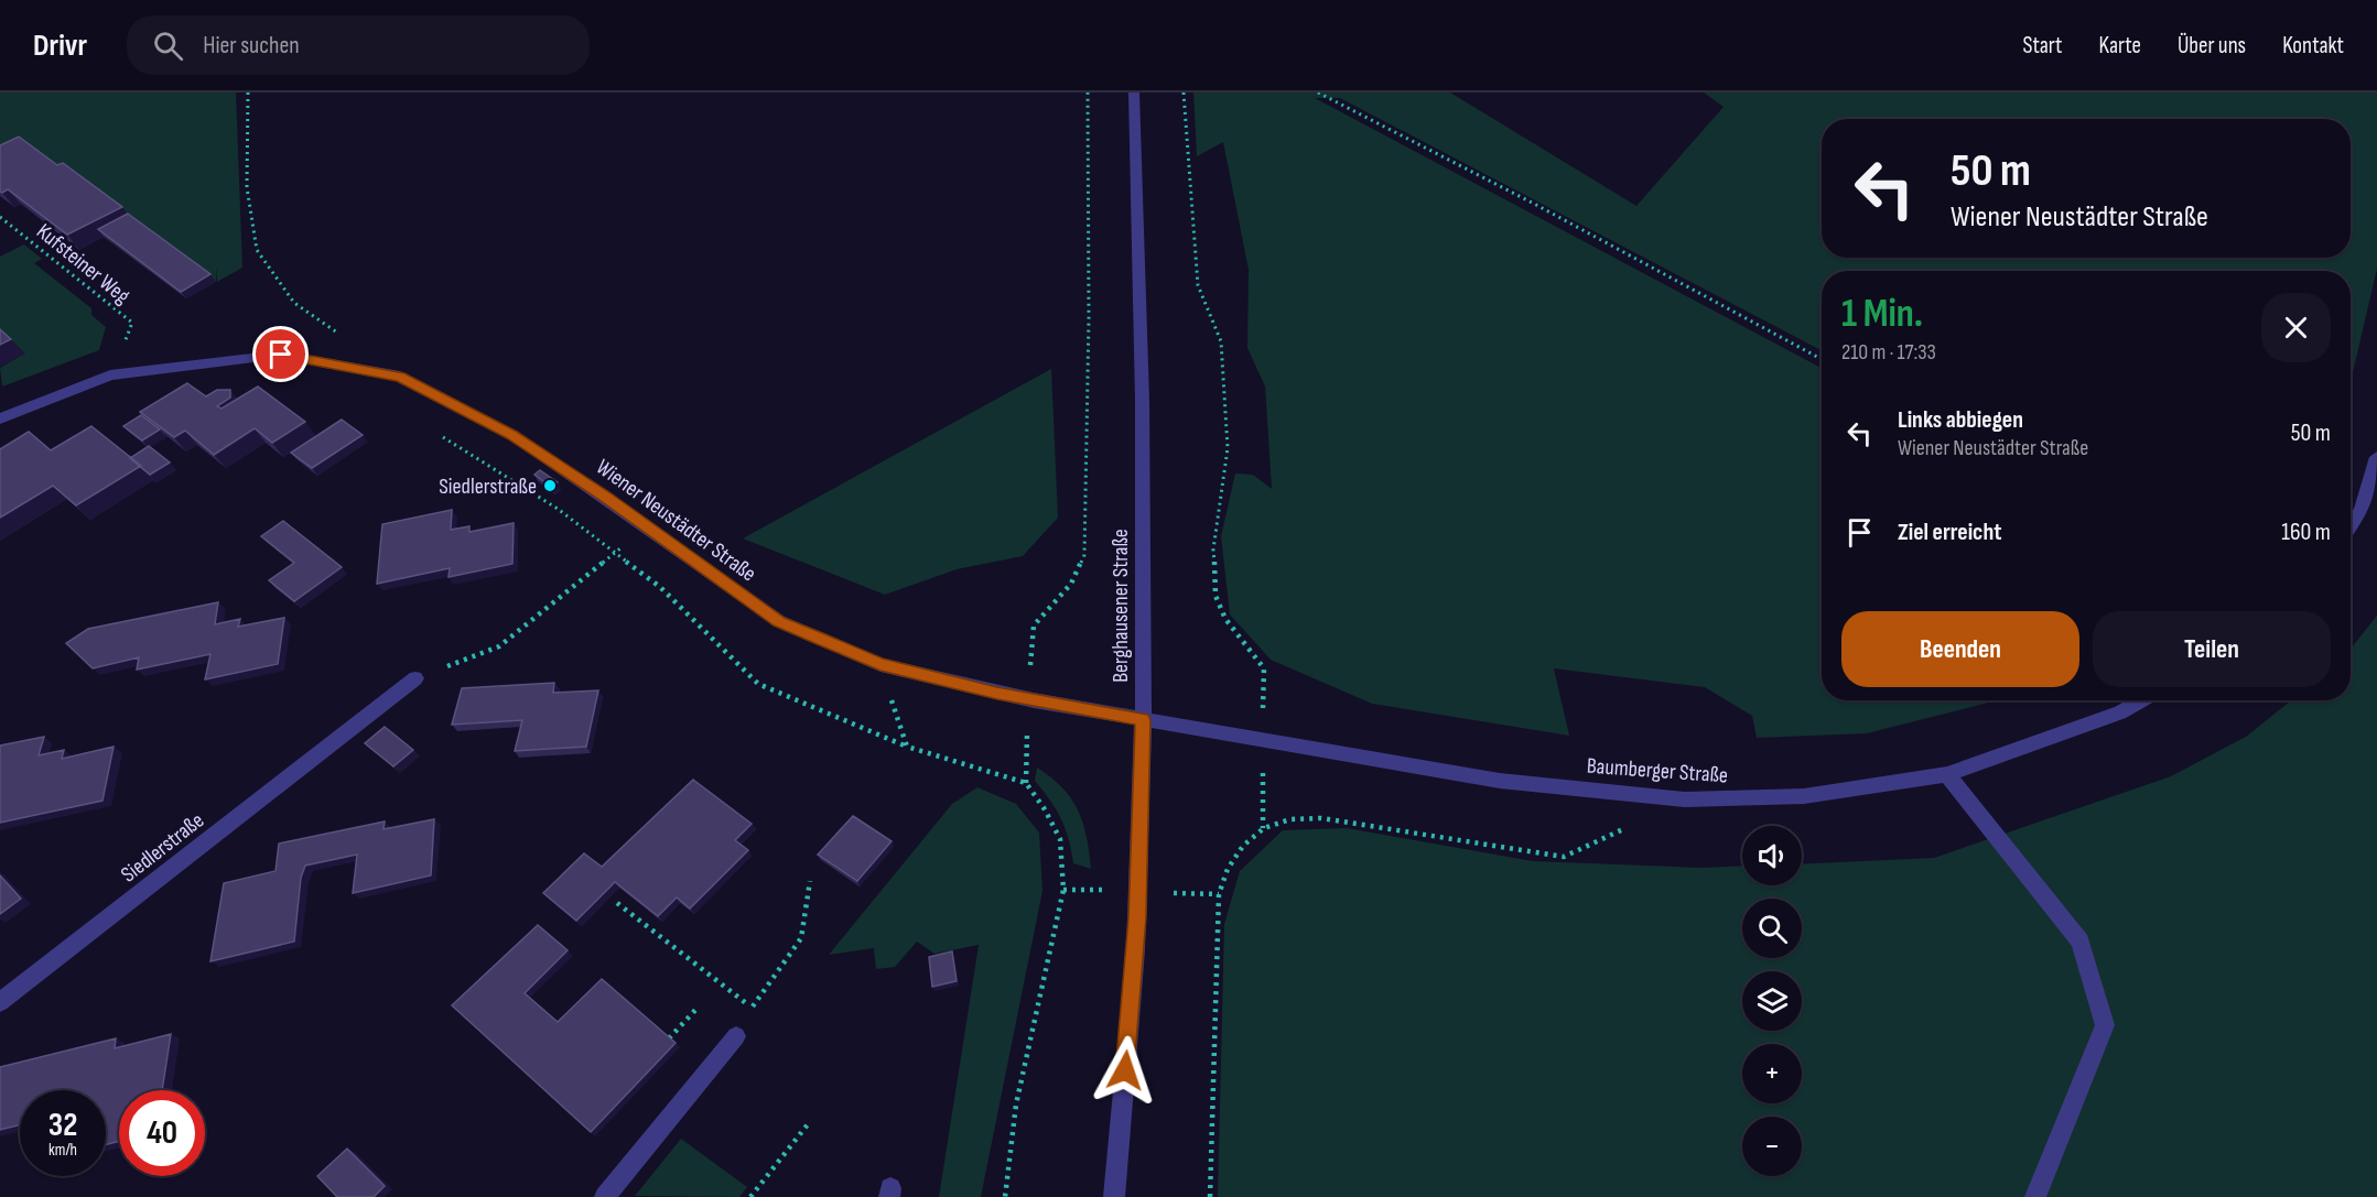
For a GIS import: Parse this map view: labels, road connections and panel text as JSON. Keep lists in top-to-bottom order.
{
  "streets": {
    "street": [
      "Wiener Neustädter Straße",
      "Berghausener Straße",
      "Baumberger Straße",
      "Siedlerstraße"
    ],
    "path": ["Kufsteiner Weg"]
  },
  "crossings": [
    ["Kufsteiner Weg", "Wiener Neustädter Straße"],
    ["Wiener Neustädter Straße", "Berghausener Straße"],
    ["Wiener Neustädter Straße", "Baumberger Straße"],
    ["Berghausener Straße", "Baumberger Straße"]
  ],
  "places": ["Siedlerstraße"],
  "page": {
    "header": "Drivr",
    "search": "Hier suchen",
    "nav": [
      "Start",
      "Karte",
      "Über uns",
      "Kontakt"
    ],
    "turn": ["50 m", "Wiener Neustädter Straße"],
    "heading": ["1 Min.", "210 m · 17:33"],
    "list": [
      {
        "name": "Links abbiegen",
        "note": "Wiener Neustädter Straße",
        "value": "50 m"
      },
      {
        "name": "Ziel erreicht",
        "value": "160 m"
      }
    ],
    "buttons": ["Beenden", "Teilen"],
    "map_buttons": ["+", "−"],
    "speed": "32 km/h",
    "limit": "40"
  }
}
